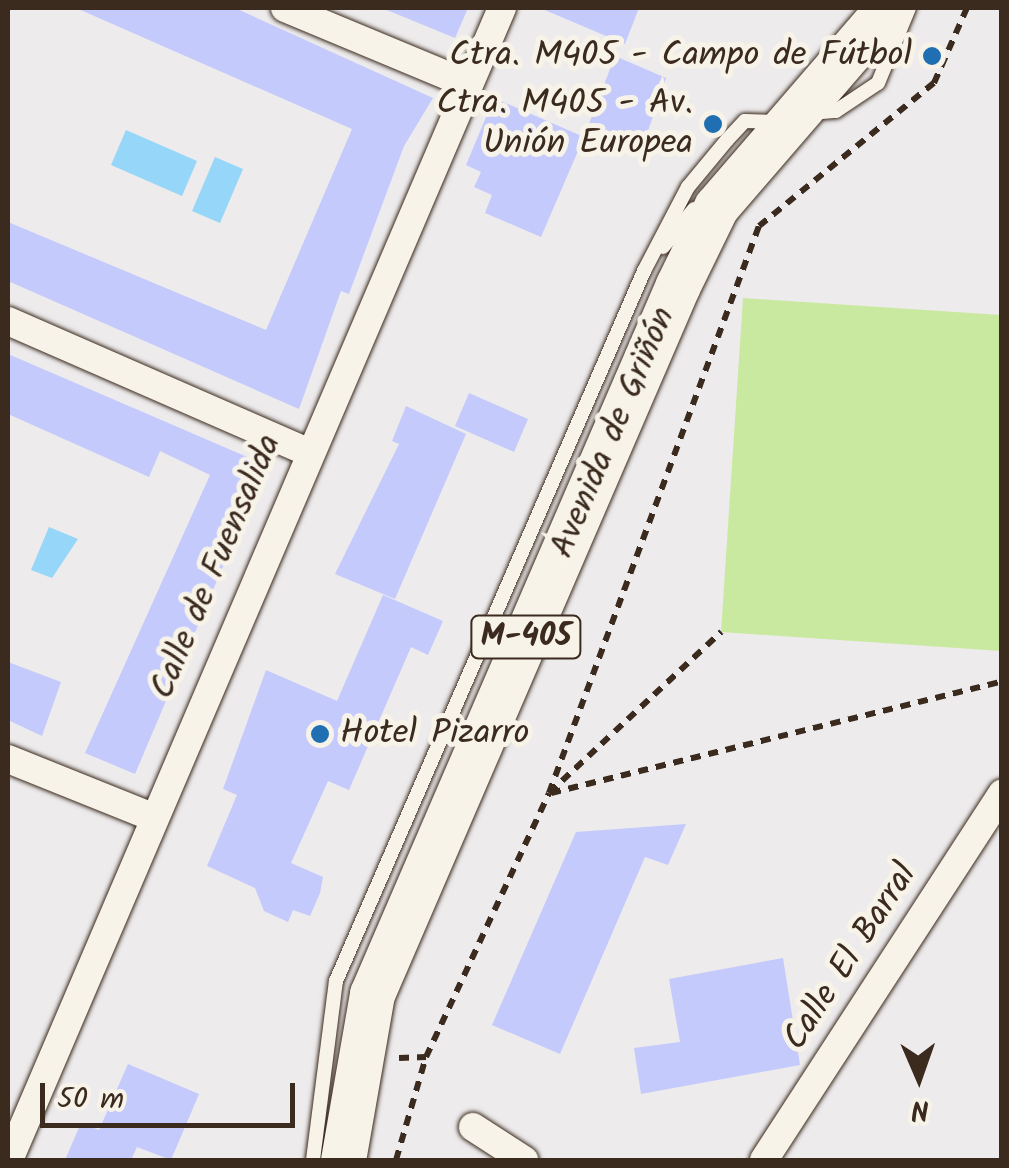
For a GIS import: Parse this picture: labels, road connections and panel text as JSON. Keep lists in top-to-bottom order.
{
  "streets": {
    "main road": ["Avenida de Griñón", "M-405"],
    "street": ["Calle de Fuensalida", "Calle El Barral"]
  },
  "places": ["Ctra. M405 - Campo de Fútbol", "Ctra. M405 - Av. Unión Europea", "Hotel Pizarro"],
  "scale_bar": "50 m",
  "north": "bottom"
}
